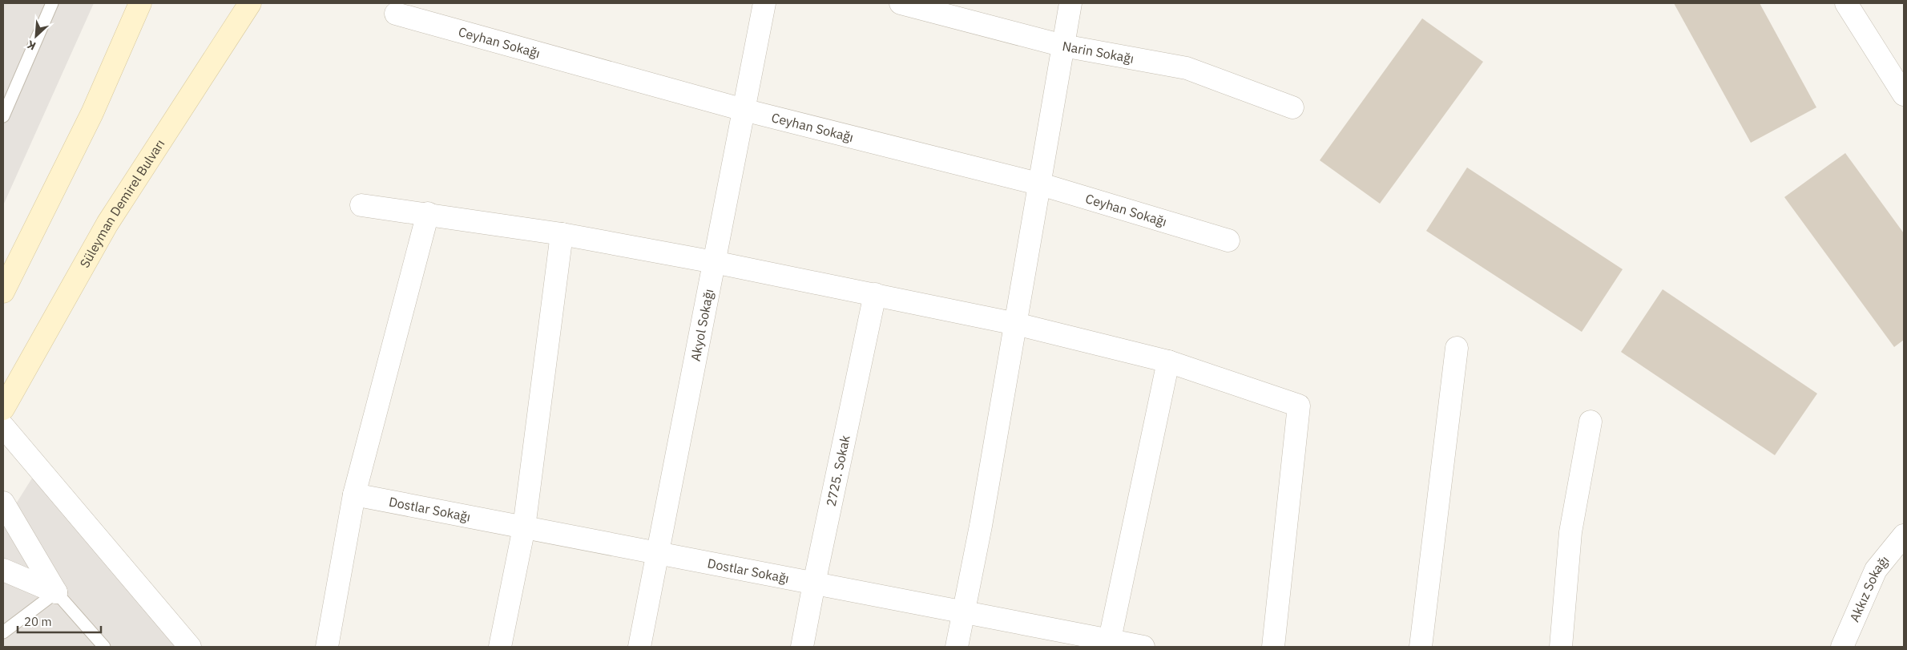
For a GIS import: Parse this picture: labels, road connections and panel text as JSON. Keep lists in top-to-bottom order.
{
  "streets": {
    "main road": ["Süleyman Demirel Bulvarı"],
    "street": [
      "Ceyhan Sokağı",
      "Narin Sokağı",
      "Akyol Sokağı",
      "2725. Sokak",
      "Dostlar Sokağı",
      "Akkız Sokağı"
    ]
  },
  "crossings": [
    ["Ceyhan Sokağı", "Akyol Sokağı"],
    ["Akyol Sokağı", "Dostlar Sokağı"],
    ["2725. Sokak", "Dostlar Sokağı"]
  ],
  "scale_bar": "20 m",
  "north": "bottom left"
}
